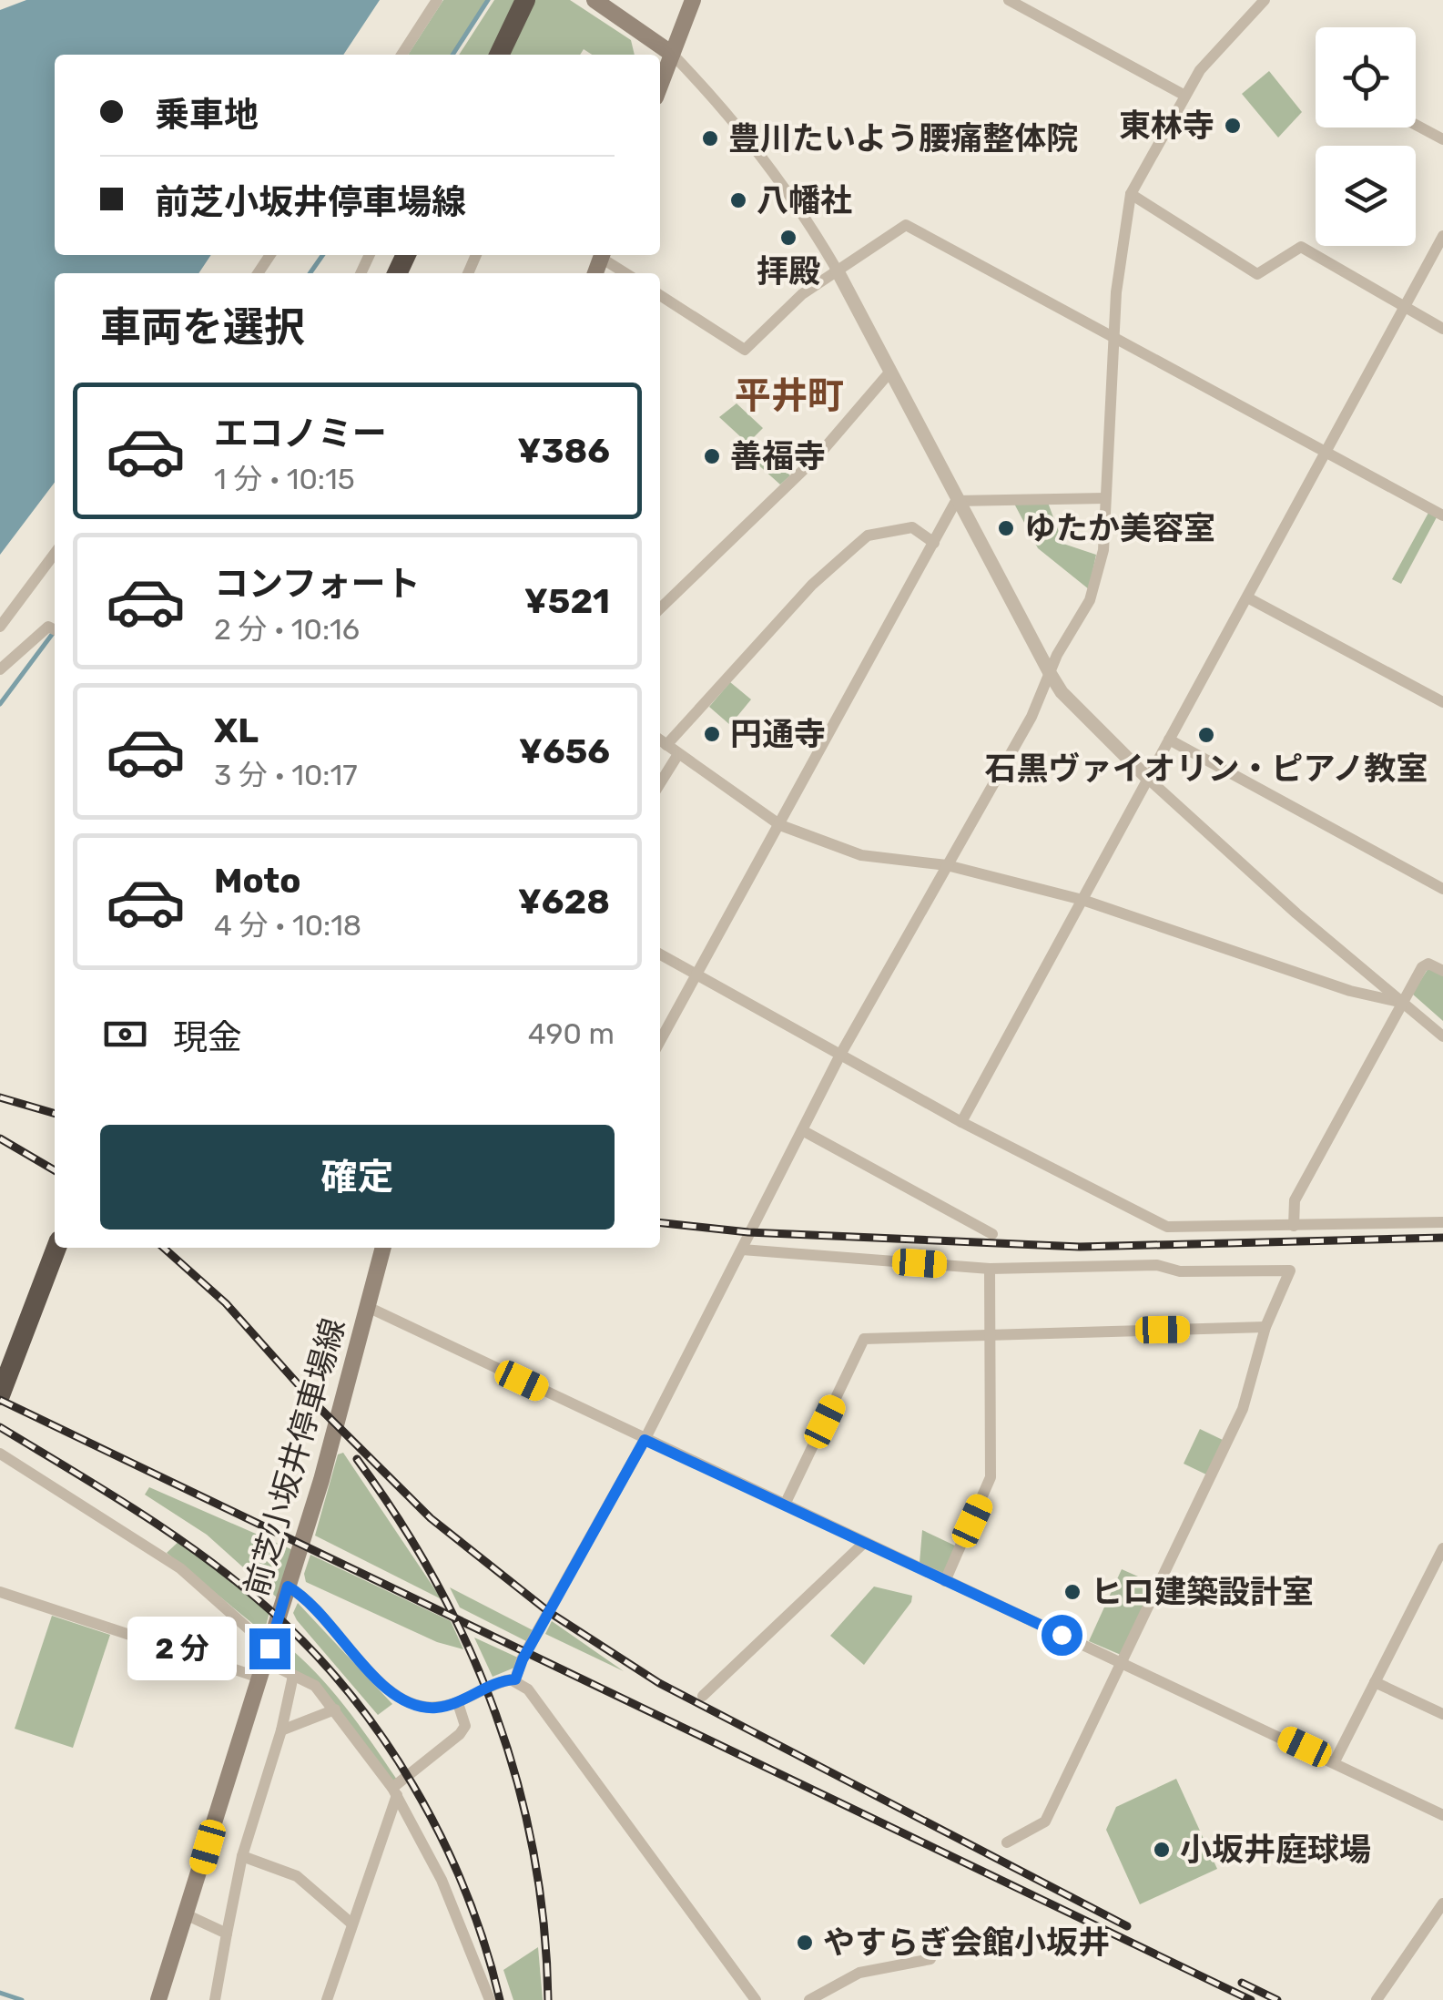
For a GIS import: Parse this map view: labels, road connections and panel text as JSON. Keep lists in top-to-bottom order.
{
  "streets": {
    "main road": ["前芝小坂井停車場線"]
  },
  "districts": ["平井町"],
  "places": [
    "東林寺",
    "豊川たいよう腰痛整体院",
    "八幡社",
    "拝殿",
    "善福寺",
    "ゆたか美容室",
    "円通寺",
    "石黒ヴァイオリン・ピアノ教室",
    "ヒロ建築設計室",
    "小坂井庭球場",
    "やすらぎ会館小坂井"
  ],
  "page": {
    "banner": ["乗車地", "前芝小坂井停車場線"],
    "heading": "車両を選択",
    "list": [
      {
        "name": "エコノミー",
        "note": "1 分 · 10:15",
        "value": "¥386"
      },
      {
        "name": "コンフォート",
        "note": "2 分 · 10:16",
        "value": "¥521"
      },
      {
        "name": "XL",
        "note": "3 分 · 10:17",
        "value": "¥656"
      },
      {
        "name": "Moto",
        "note": "4 分 · 10:18",
        "value": "¥628"
      }
    ],
    "pay": ["現金", "490 m"],
    "buttons": "確定",
    "bubble": "2 分"
  }
}
